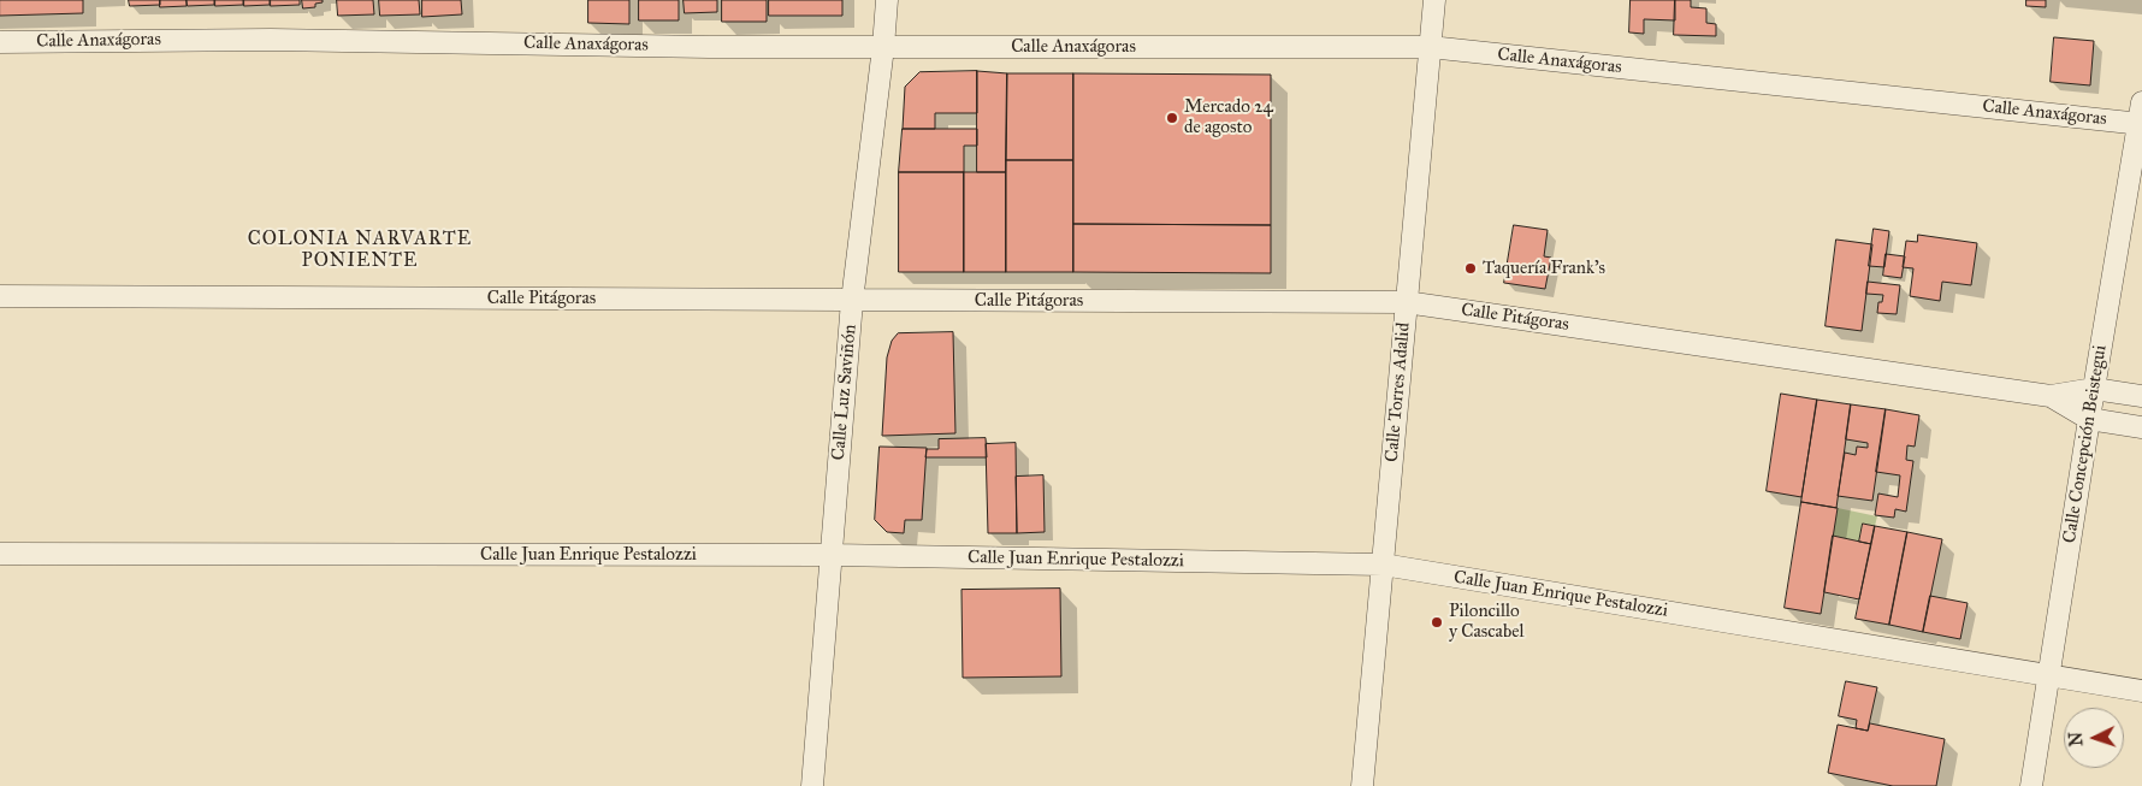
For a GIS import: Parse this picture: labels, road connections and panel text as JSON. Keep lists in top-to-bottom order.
{
  "streets": {
    "street": [
      "Calle Anaxágoras",
      "Calle Pitágoras",
      "Calle Luz Saviñón",
      "Calle Torres Adalid",
      "Calle Concepción Beistegui",
      "Calle Juan Enrique Pestalozzi"
    ]
  },
  "crossings": [
    ["Calle Anaxágoras", "Calle Luz Saviñón"],
    ["Calle Anaxágoras", "Calle Torres Adalid"],
    ["Calle Anaxágoras", "Calle Concepción Beistegui"],
    ["Calle Pitágoras", "Calle Luz Saviñón"],
    ["Calle Pitágoras", "Calle Torres Adalid"],
    ["Calle Pitágoras", "Calle Concepción Beistegui"],
    ["Calle Luz Saviñón", "Calle Juan Enrique Pestalozzi"],
    ["Calle Torres Adalid", "Calle Juan Enrique Pestalozzi"],
    ["Calle Concepción Beistegui", "Calle Juan Enrique Pestalozzi"]
  ],
  "districts": ["COLONIA NARVARTE PONIENTE"],
  "places": ["Mercado 24 de agosto", "Taquería Frank's", "Piloncillo y Cascabel"],
  "north": "left"
}
